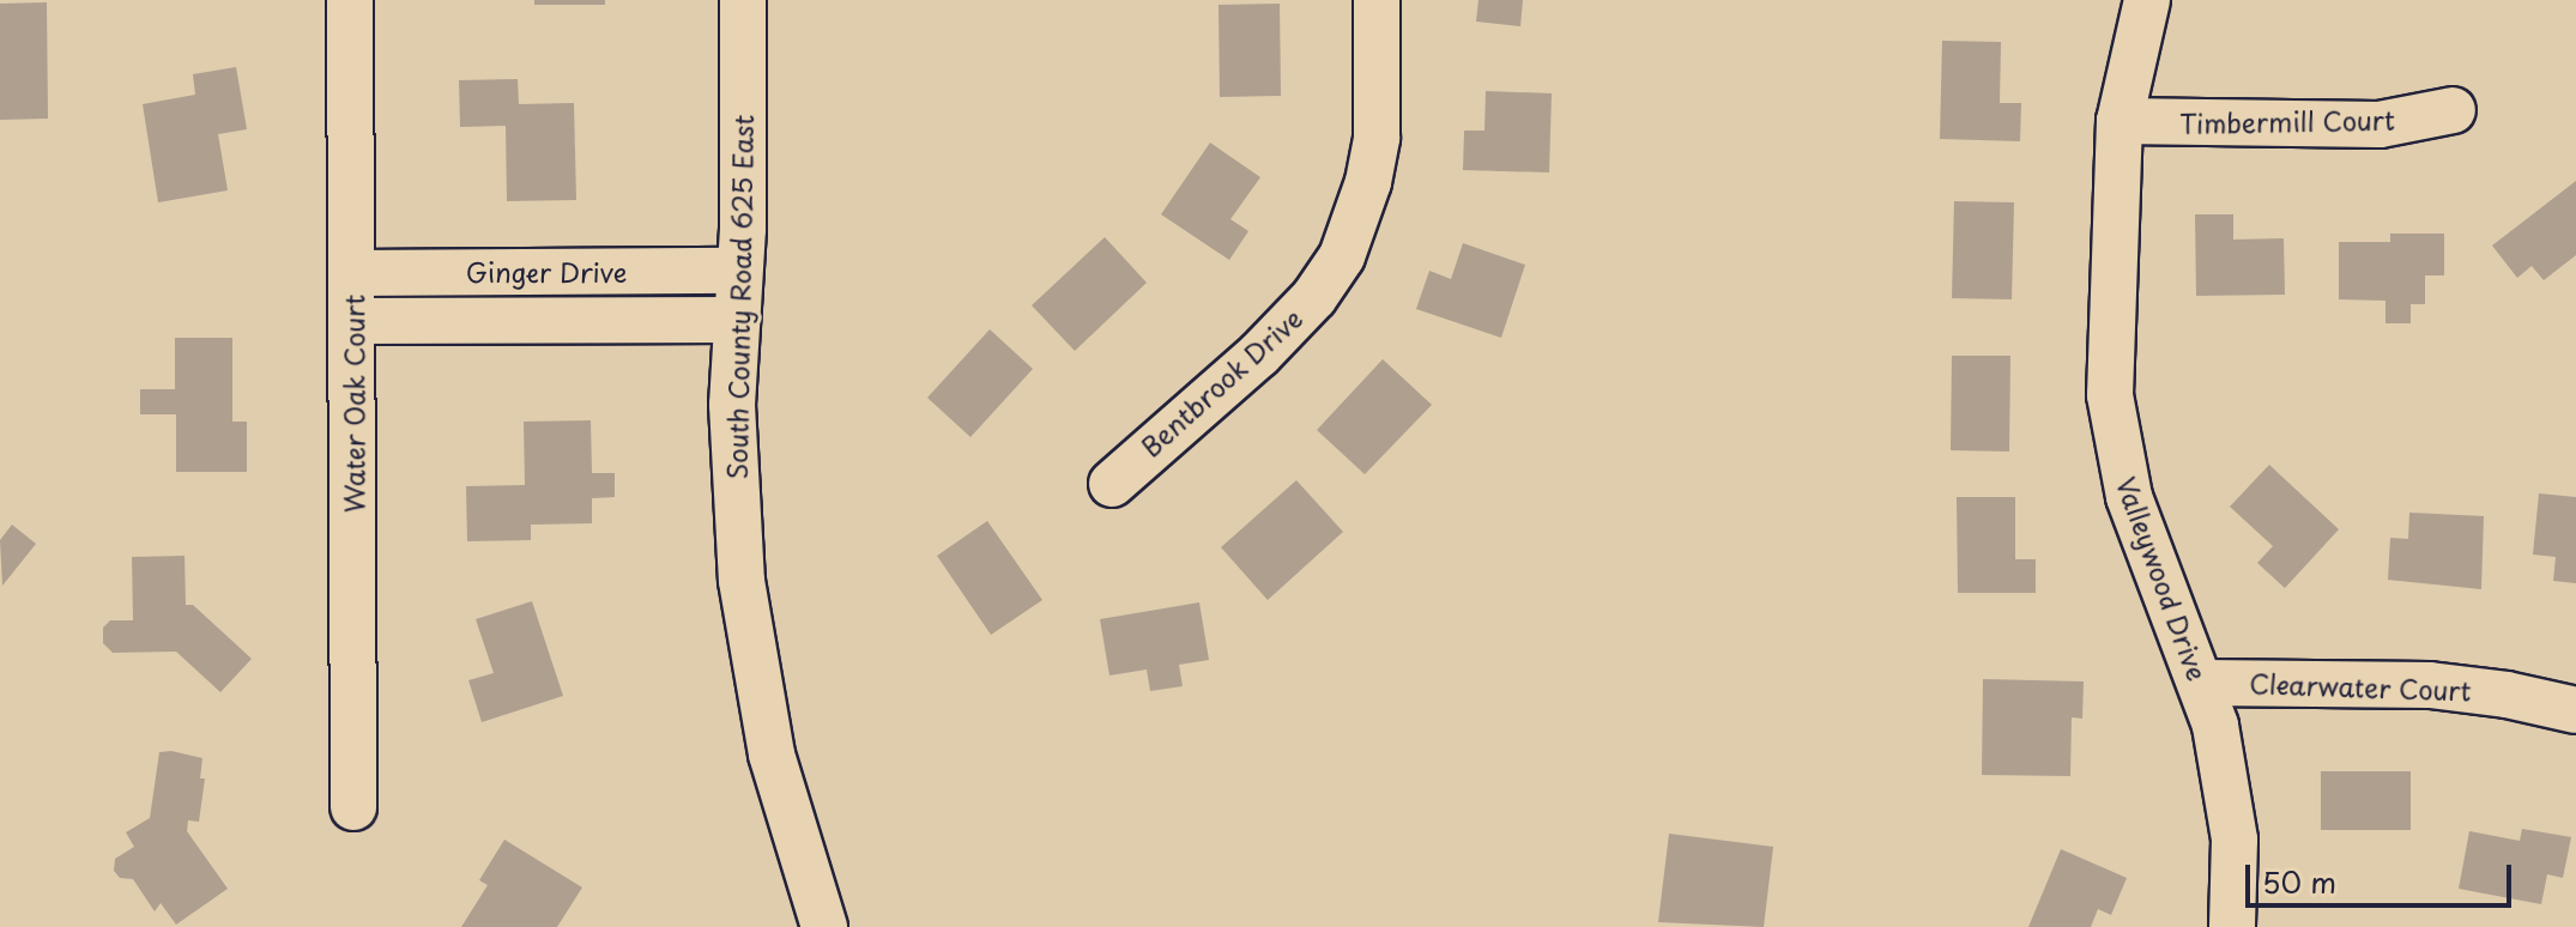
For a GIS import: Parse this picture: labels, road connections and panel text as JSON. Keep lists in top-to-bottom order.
{
  "streets": {
    "street": [
      "Timbermill Court",
      "Ginger Drive",
      "South County Road 625 East",
      "Bentbrook Drive",
      "Water Oak Court",
      "Valleywood Drive",
      "Clearwater Court"
    ]
  },
  "crossings": [
    ["Timbermill Court", "Valleywood Drive"],
    ["Ginger Drive", "South County Road 625 East"],
    ["Ginger Drive", "Water Oak Court"],
    ["Valleywood Drive", "Clearwater Court"]
  ],
  "scale_bar": "50 m"
}
